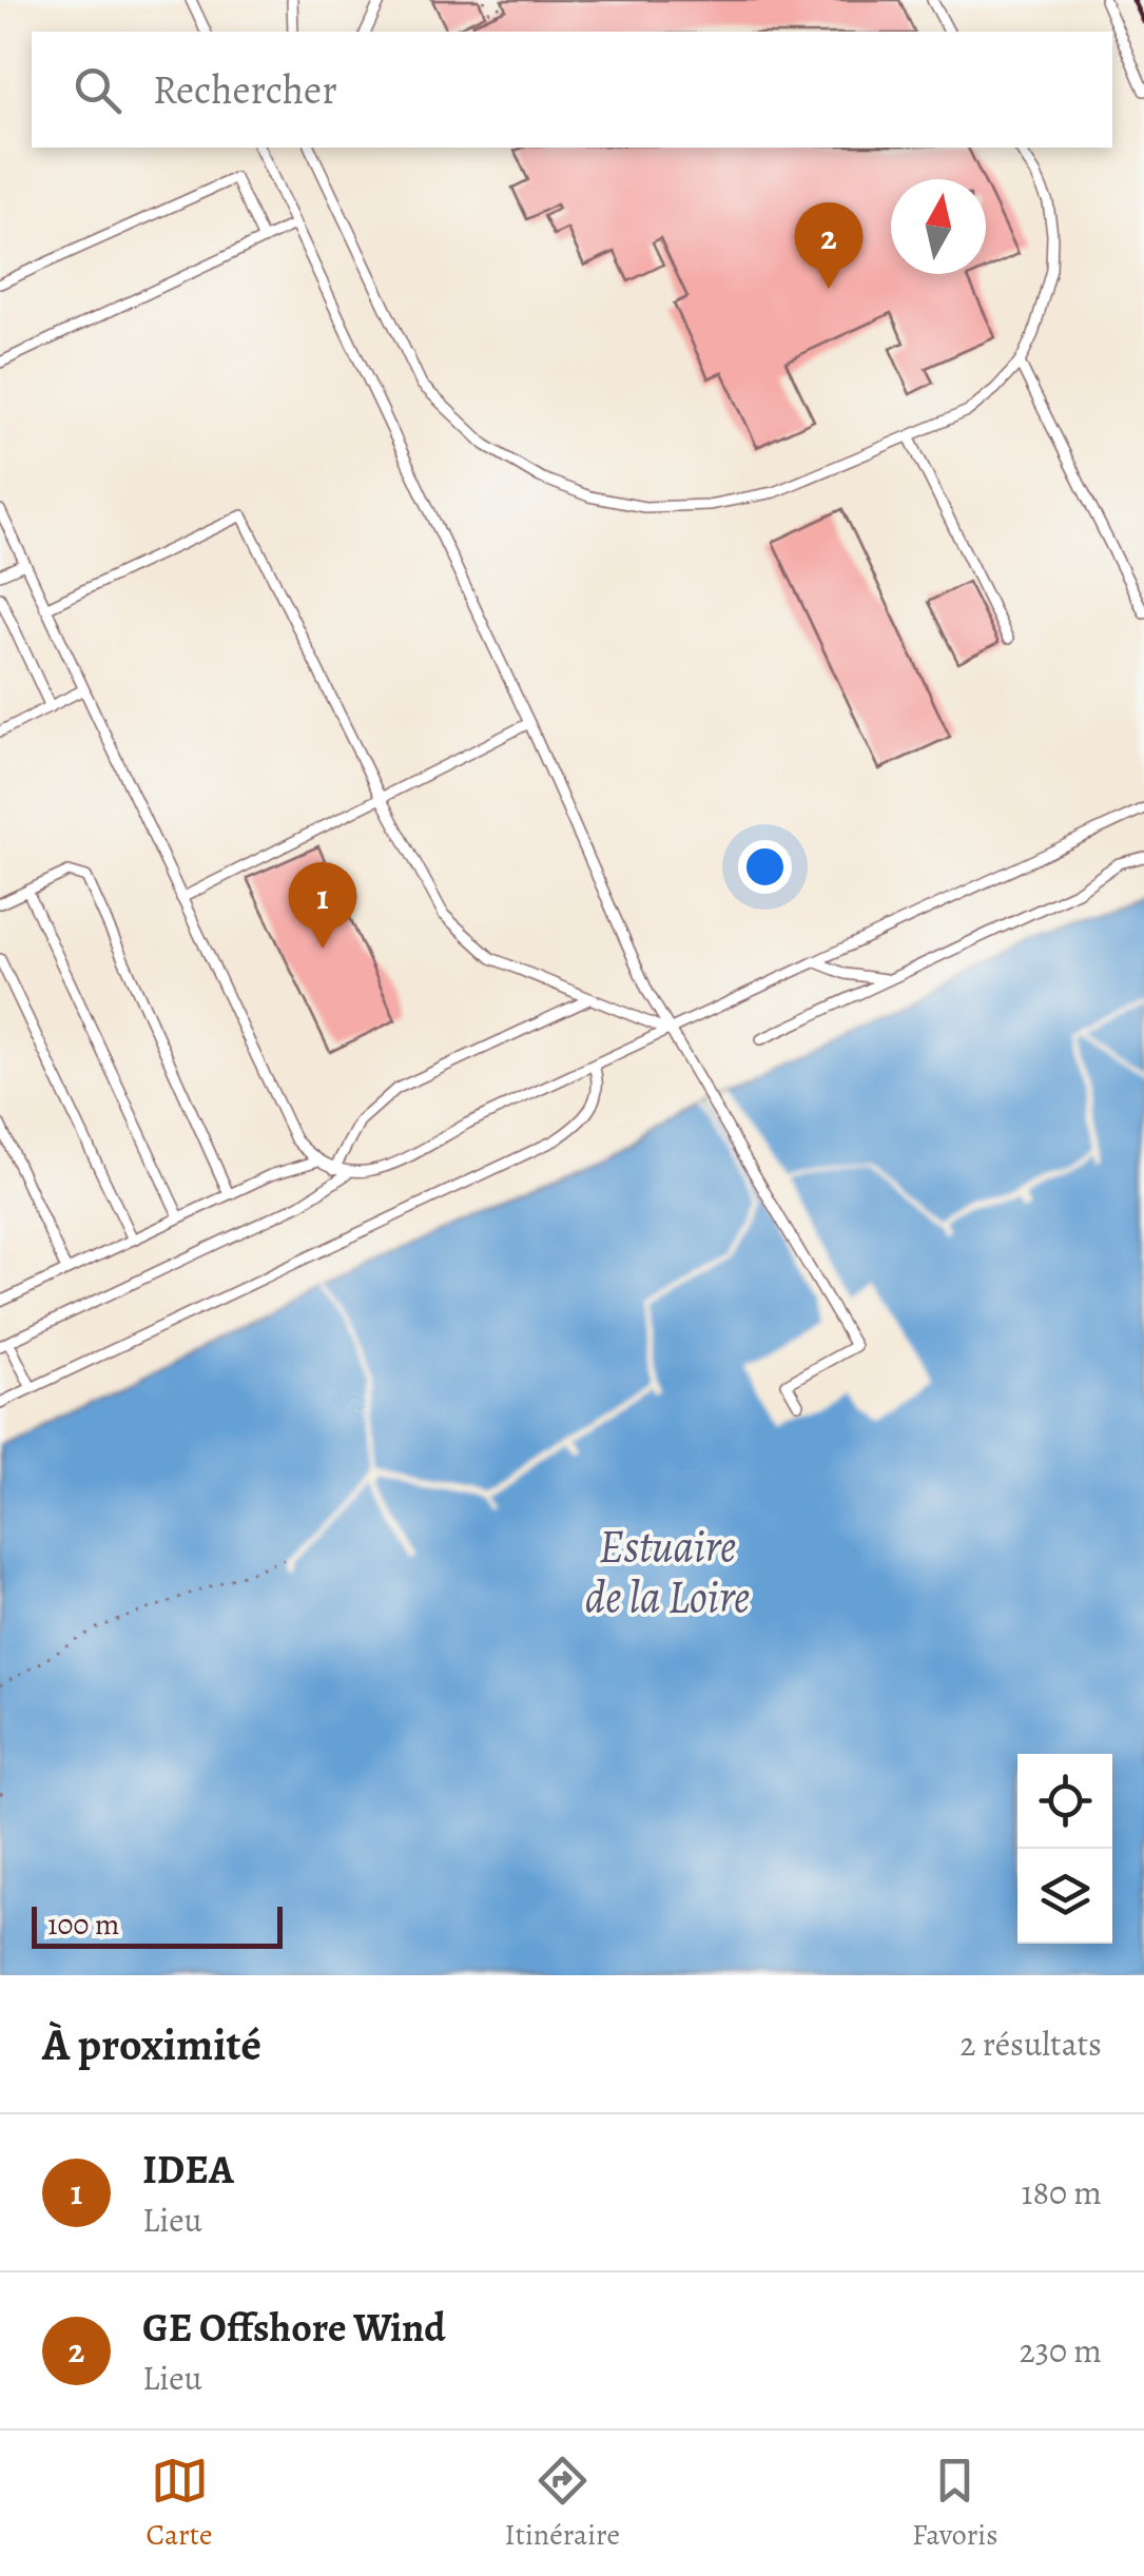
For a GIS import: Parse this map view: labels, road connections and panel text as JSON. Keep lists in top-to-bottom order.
{
  "water": ["Estuaire de la Loire"],
  "scale_bar": "100 m",
  "north": "top",
  "page": {
    "search": "Rechercher",
    "pins": ["2", "1"],
    "scale": "100 m",
    "heading": ["À proximité", "2 résultats"],
    "list": [
      {
        "mark": "1",
        "name": "IDEA",
        "note": "Lieu",
        "value": "180 m"
      },
      {
        "mark": "2",
        "name": "GE Offshore Wind",
        "note": "Lieu",
        "value": "230 m"
      }
    ],
    "nav": ["Carte", "Itinéraire", "Favoris"]
  }
}
